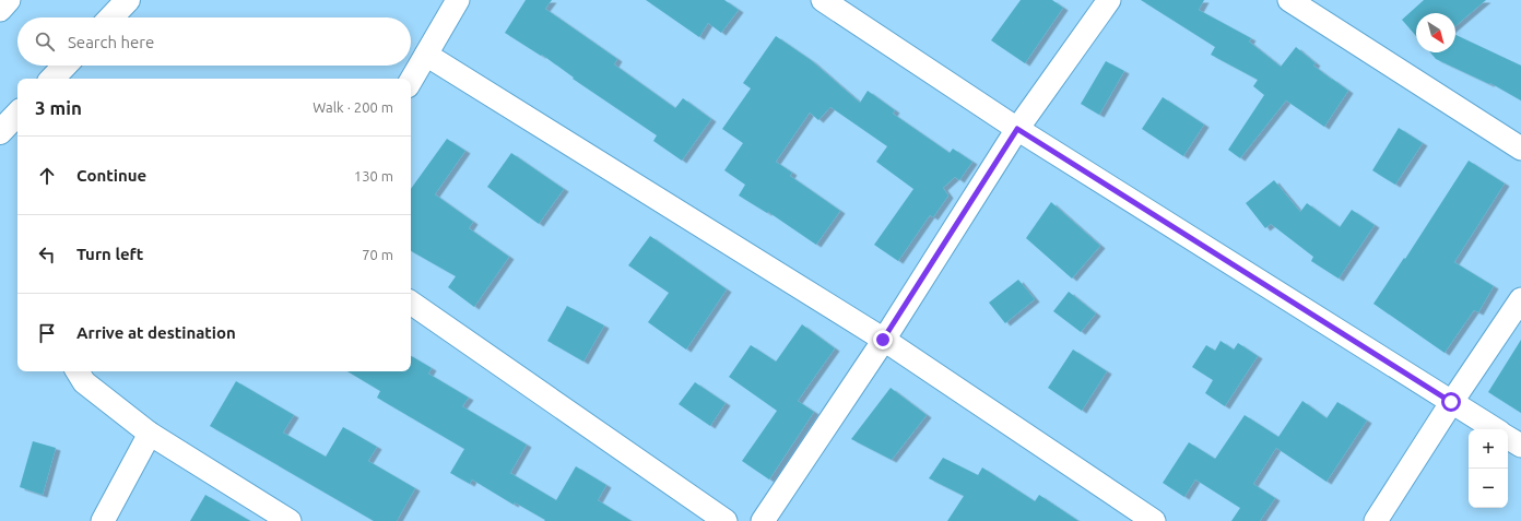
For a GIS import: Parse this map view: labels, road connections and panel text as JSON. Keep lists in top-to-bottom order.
{
  "north": "bottom right",
  "page": {
    "search": "Search here",
    "heading": ["3 min", "Walk · 200 m"],
    "list": [
      ["Continue", "130 m"],
      ["Turn left", "70 m"],
      "Arrive at destination"
    ],
    "map_buttons": ["+", "−"]
  }
}
